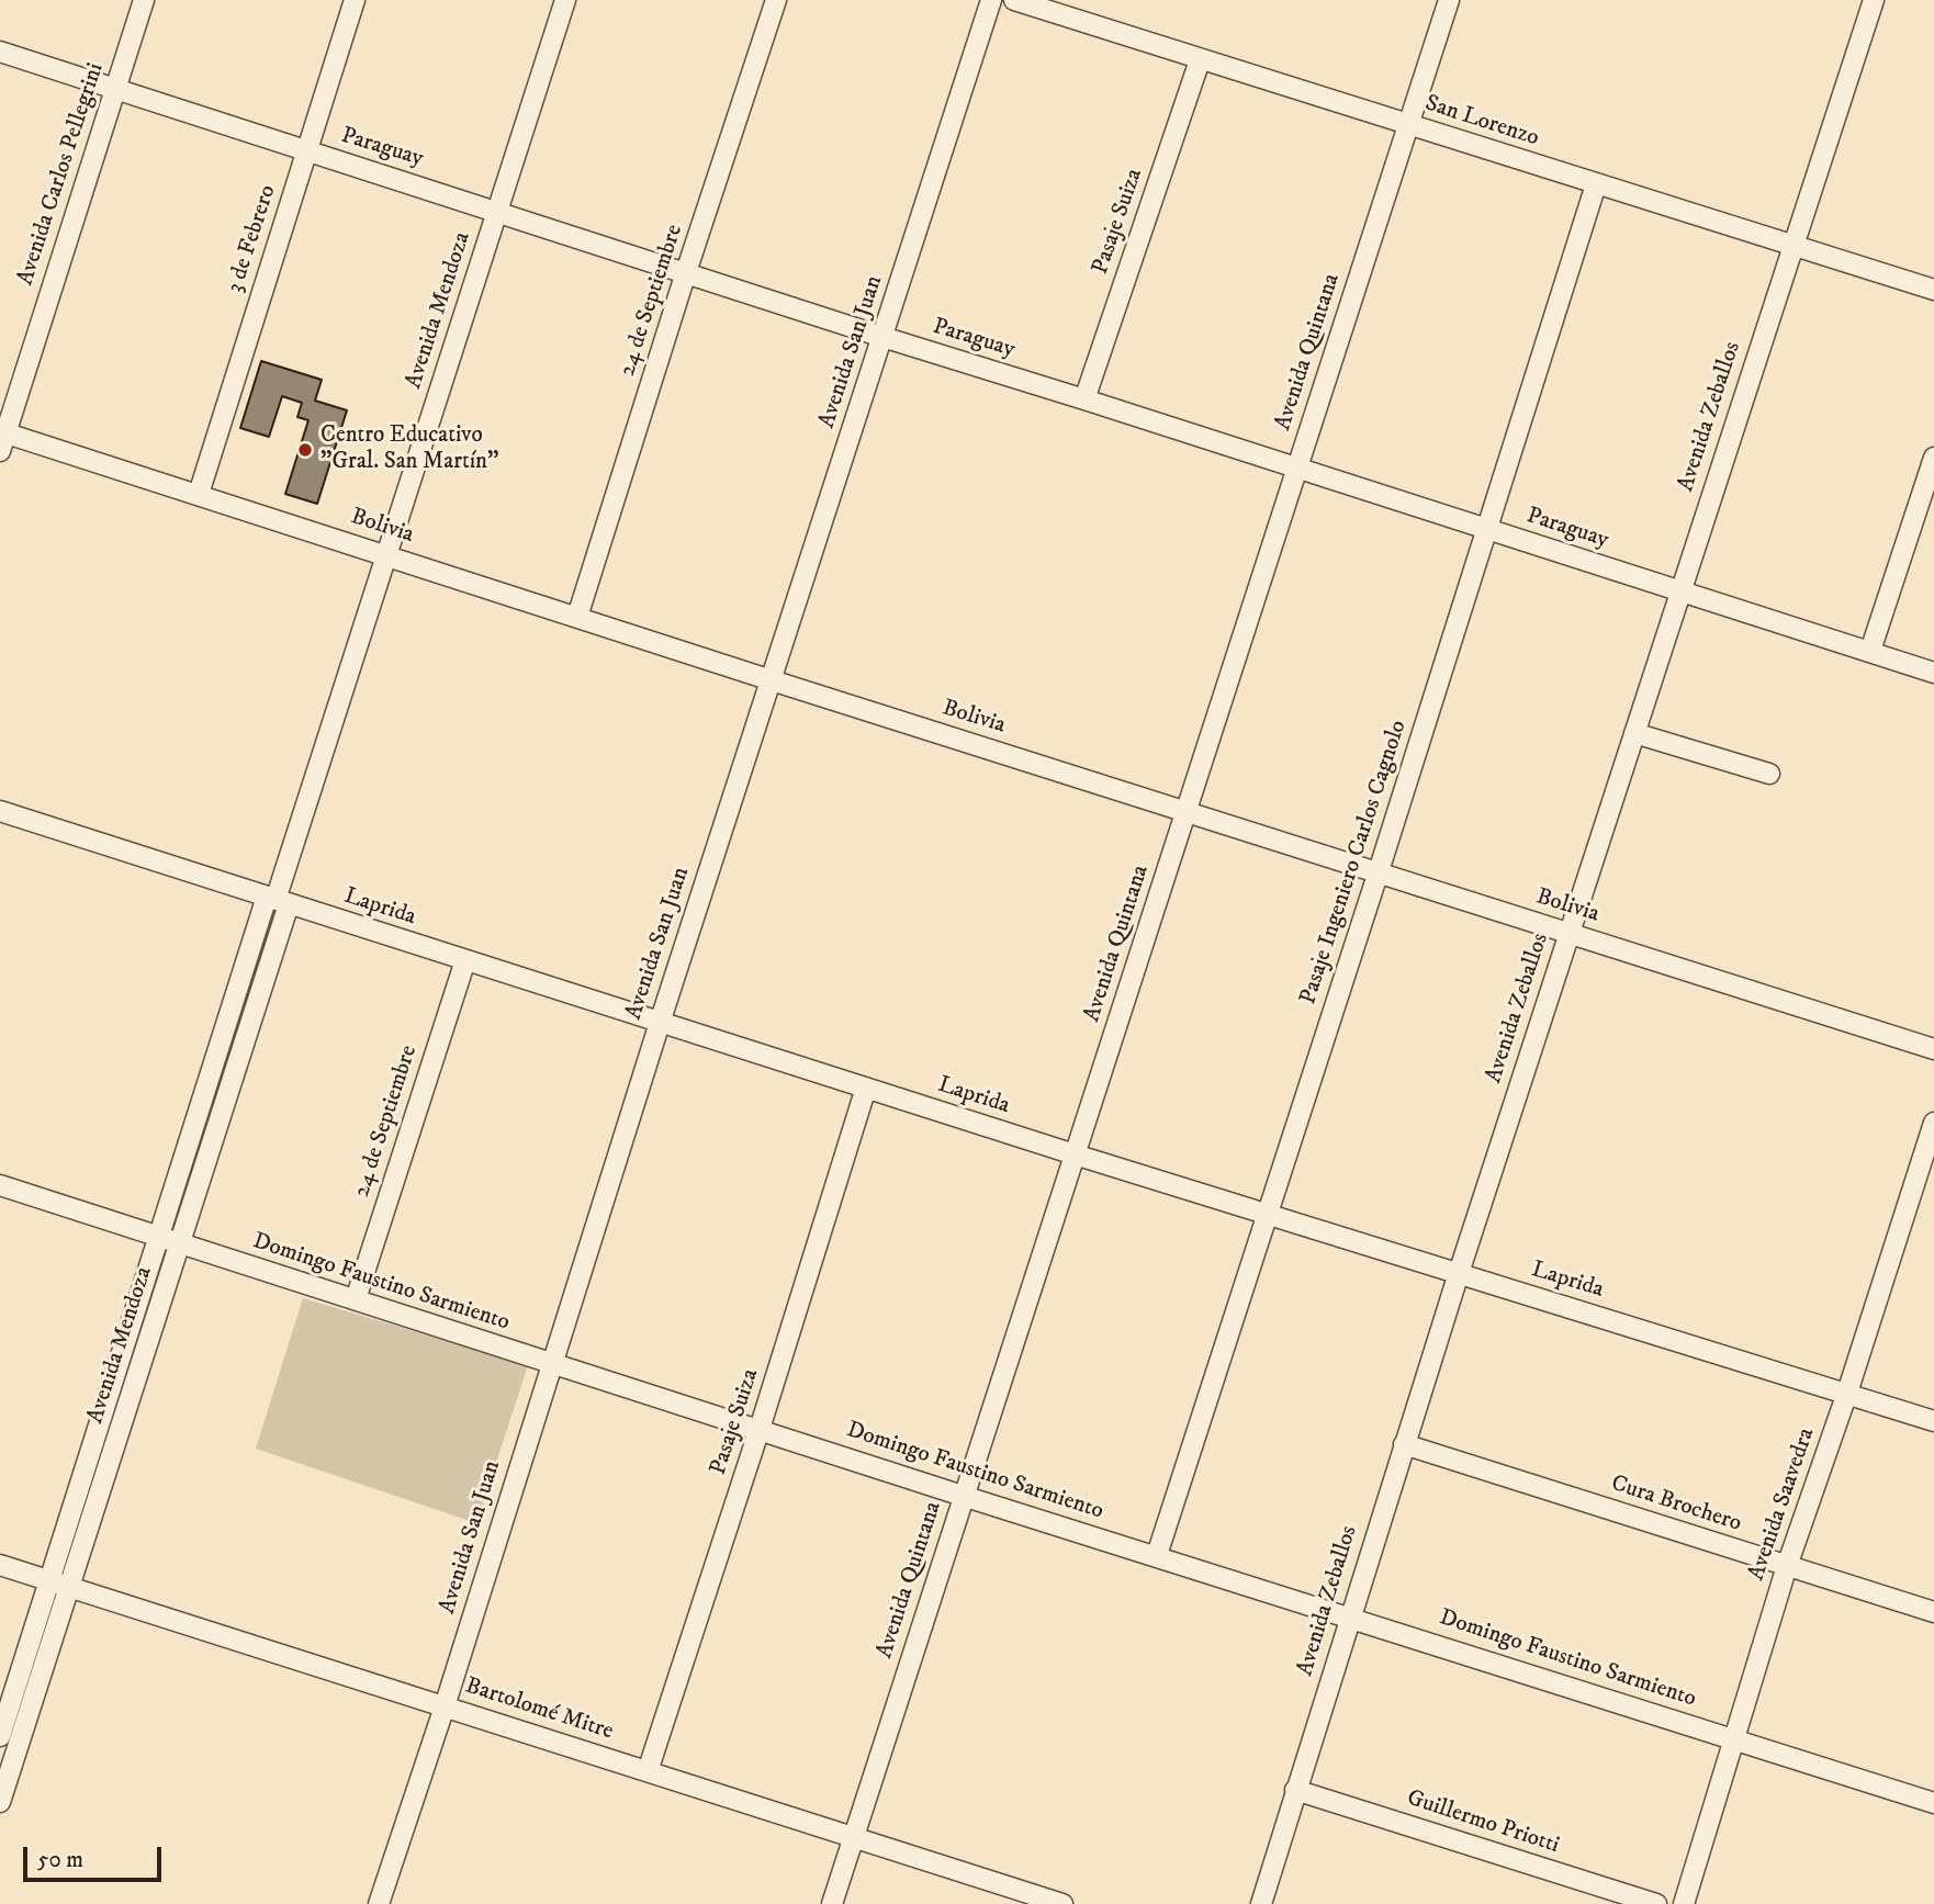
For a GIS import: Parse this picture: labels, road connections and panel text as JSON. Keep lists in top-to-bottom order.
{
  "streets": {
    "street": [
      "San Lorenzo",
      "Paraguay",
      "Avenida Carlos Pellegrini",
      "Pasaje Suiza",
      "3 de Febrero",
      "24 de Septiembre",
      "Avenida Mendoza",
      "Avenida San Juan",
      "Avenida Quintana",
      "Avenida Zeballos",
      "Bolivia",
      "Pasaje Ingeniero Carlos Cagnolo",
      "Laprida",
      "Domingo Faustino Sarmiento",
      "Cura Brochero",
      "Avenida Saavedra",
      "Bartolomé Mitre",
      "Guillermo Priotti"
    ]
  },
  "crossings": [
    ["San Lorenzo", "Pasaje Suiza"],
    ["San Lorenzo", "Avenida Quintana"],
    ["San Lorenzo", "Avenida Zeballos"],
    ["San Lorenzo", "Pasaje Ingeniero Carlos Cagnolo"],
    ["Paraguay", "Avenida Carlos Pellegrini"],
    ["Paraguay", "Pasaje Suiza"],
    ["Paraguay", "3 de Febrero"],
    ["Paraguay", "24 de Septiembre"],
    ["Paraguay", "Avenida Mendoza"],
    ["Paraguay", "Avenida San Juan"],
    ["Paraguay", "Avenida Quintana"],
    ["Paraguay", "Avenida Zeballos"],
    ["Paraguay", "Pasaje Ingeniero Carlos Cagnolo"],
    ["Avenida Carlos Pellegrini", "Bolivia"],
    ["Pasaje Suiza", "Laprida"],
    ["Pasaje Suiza", "Domingo Faustino Sarmiento"],
    ["Pasaje Suiza", "Bartolomé Mitre"],
    ["3 de Febrero", "Bolivia"],
    ["24 de Septiembre", "Bolivia"],
    ["24 de Septiembre", "Laprida"],
    ["24 de Septiembre", "Domingo Faustino Sarmiento"],
    ["Avenida Mendoza", "Bolivia"],
    ["Avenida Mendoza", "Laprida"],
    ["Avenida Mendoza", "Domingo Faustino Sarmiento"],
    ["Avenida Mendoza", "Bartolomé Mitre"],
    ["Avenida San Juan", "Bolivia"],
    ["Avenida San Juan", "Laprida"],
    ["Avenida San Juan", "Domingo Faustino Sarmiento"],
    ["Avenida San Juan", "Bartolomé Mitre"],
    ["Avenida Quintana", "Bolivia"],
    ["Avenida Quintana", "Laprida"],
    ["Avenida Quintana", "Domingo Faustino Sarmiento"],
    ["Avenida Quintana", "Bartolomé Mitre"],
    ["Avenida Zeballos", "Bolivia"],
    ["Avenida Zeballos", "Laprida"],
    ["Avenida Zeballos", "Domingo Faustino Sarmiento"],
    ["Avenida Zeballos", "Cura Brochero"],
    ["Avenida Zeballos", "Guillermo Priotti"],
    ["Bolivia", "Pasaje Ingeniero Carlos Cagnolo"],
    ["Pasaje Ingeniero Carlos Cagnolo", "Laprida"],
    ["Pasaje Ingeniero Carlos Cagnolo", "Domingo Faustino Sarmiento"],
    ["Laprida", "Avenida Saavedra"],
    ["Domingo Faustino Sarmiento", "Avenida Saavedra"],
    ["Cura Brochero", "Avenida Saavedra"]
  ],
  "places": ["Centro Educativo \"Gral. San Martín\""],
  "scale_bar": "50 m"
}
